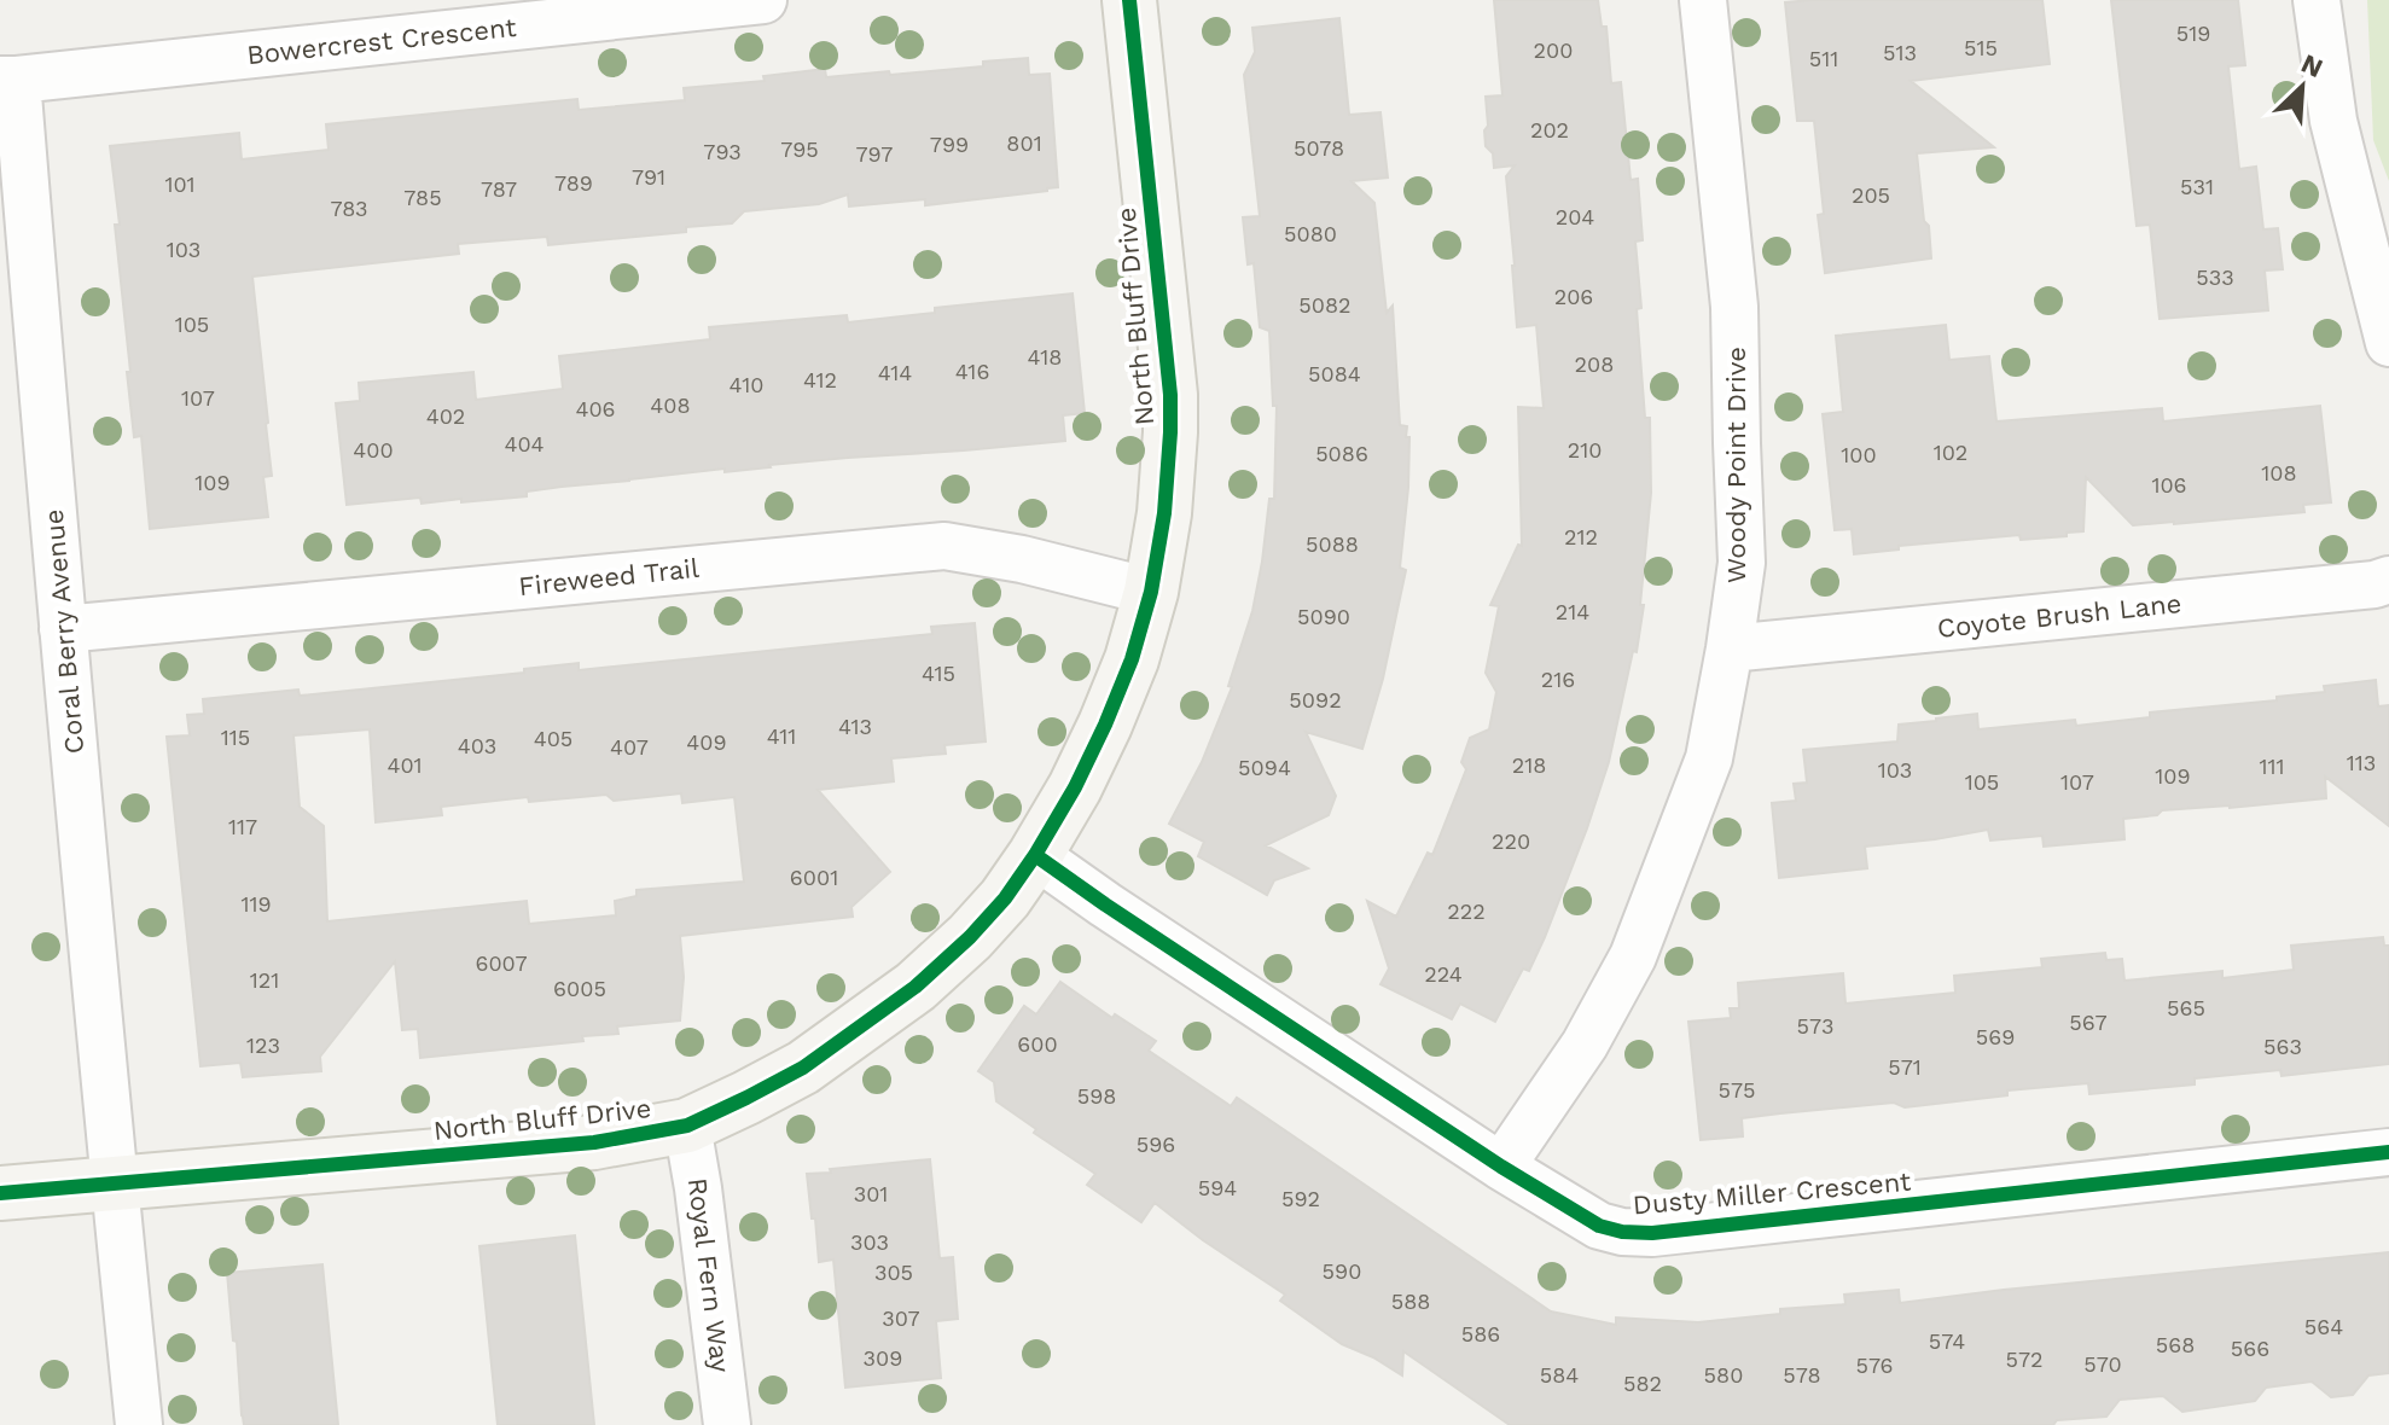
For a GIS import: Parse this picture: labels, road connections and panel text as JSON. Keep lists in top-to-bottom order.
{
  "streets": {
    "street": [
      "Bowercrest Crescent",
      "North Bluff Drive",
      "Woody Point Drive",
      "Fireweed Trail",
      "Coyote Brush Lane",
      "Coral Berry Avenue",
      "Dusty Miller Crescent",
      "Royal Fern Way"
    ]
  },
  "crossings": [
    ["Bowercrest Crescent", "Coral Berry Avenue"],
    ["North Bluff Drive", "Fireweed Trail"],
    ["North Bluff Drive", "Coral Berry Avenue"],
    ["North Bluff Drive", "Dusty Miller Crescent"],
    ["North Bluff Drive", "Royal Fern Way"],
    ["Woody Point Drive", "Coyote Brush Lane"],
    ["Woody Point Drive", "Dusty Miller Crescent"],
    ["Fireweed Trail", "Coral Berry Avenue"]
  ],
  "house_numbers": [
    "519",
    "515",
    "200",
    "513",
    "511",
    "202",
    "801",
    "799",
    "5078",
    "795",
    "793",
    "797",
    "791",
    "789",
    "101",
    "531",
    "787",
    "205",
    "785",
    "783",
    "204",
    "5080",
    "103",
    "533",
    "206",
    "5082",
    "105",
    "418",
    "208",
    "416",
    "414",
    "5084",
    "412",
    "410",
    "107",
    "408",
    "406",
    "402",
    "404",
    "400",
    "210",
    "102",
    "5086",
    "100",
    "108",
    "109",
    "106",
    "212",
    "5088",
    "214",
    "5090",
    "415",
    "216",
    "5092",
    "413",
    "411",
    "115",
    "405",
    "409",
    "403",
    "407",
    "113",
    "401",
    "218",
    "111",
    "5094",
    "103",
    "109",
    "105",
    "107",
    "117",
    "220",
    "6001",
    "119",
    "222",
    "6007",
    "224",
    "121",
    "6005",
    "565",
    "567",
    "573",
    "569",
    "600",
    "123",
    "563",
    "571",
    "575",
    "598",
    "596",
    "594",
    "301",
    "592",
    "303",
    "590",
    "305",
    "588",
    "307",
    "564",
    "586",
    "574",
    "568",
    "566",
    "309",
    "572",
    "570",
    "576",
    "584",
    "580",
    "578",
    "582"
  ],
  "north": "top right"
}
